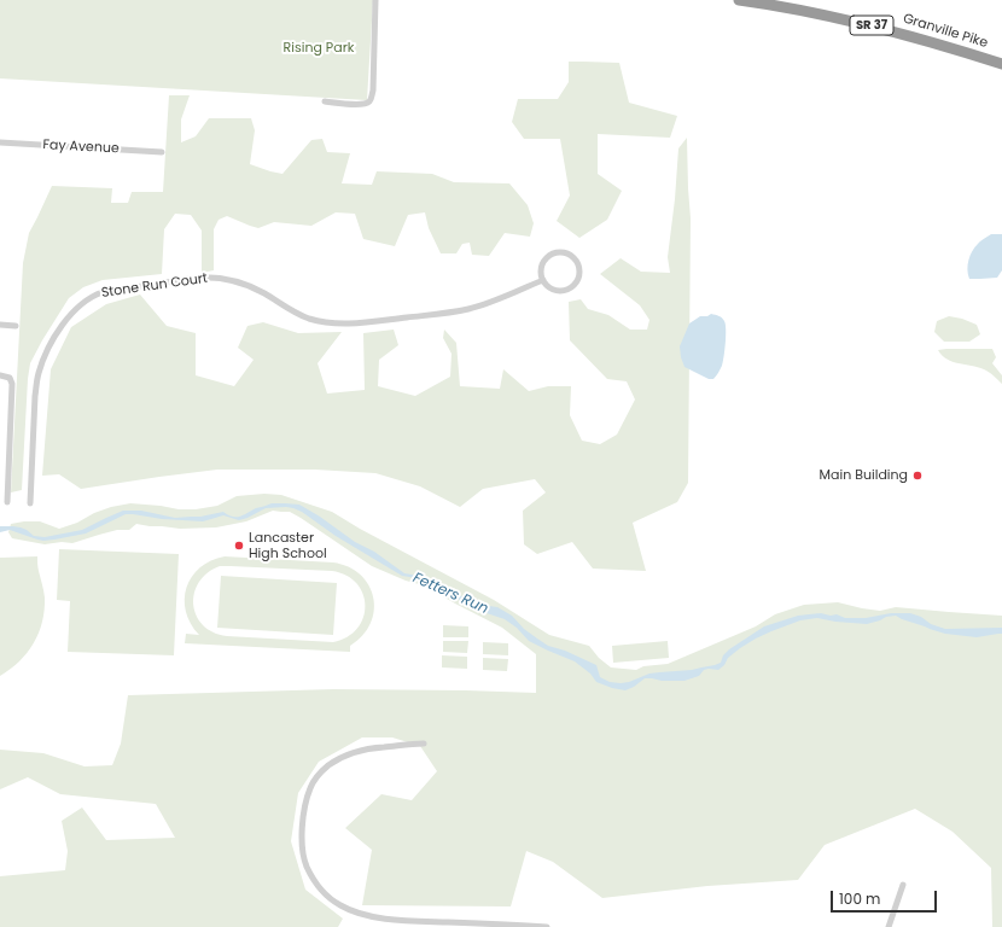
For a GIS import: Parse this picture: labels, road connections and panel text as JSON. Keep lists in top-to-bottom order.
{
  "streets": {
    "highway": ["SR 37", "Granville Pike"],
    "street": ["Fay Avenue", "Stone Run Court"]
  },
  "water": ["Fetters Run"],
  "parks": ["Rising Park"],
  "places": ["Main Building", "Lancaster High School"],
  "scale_bar": "100 m"
}
